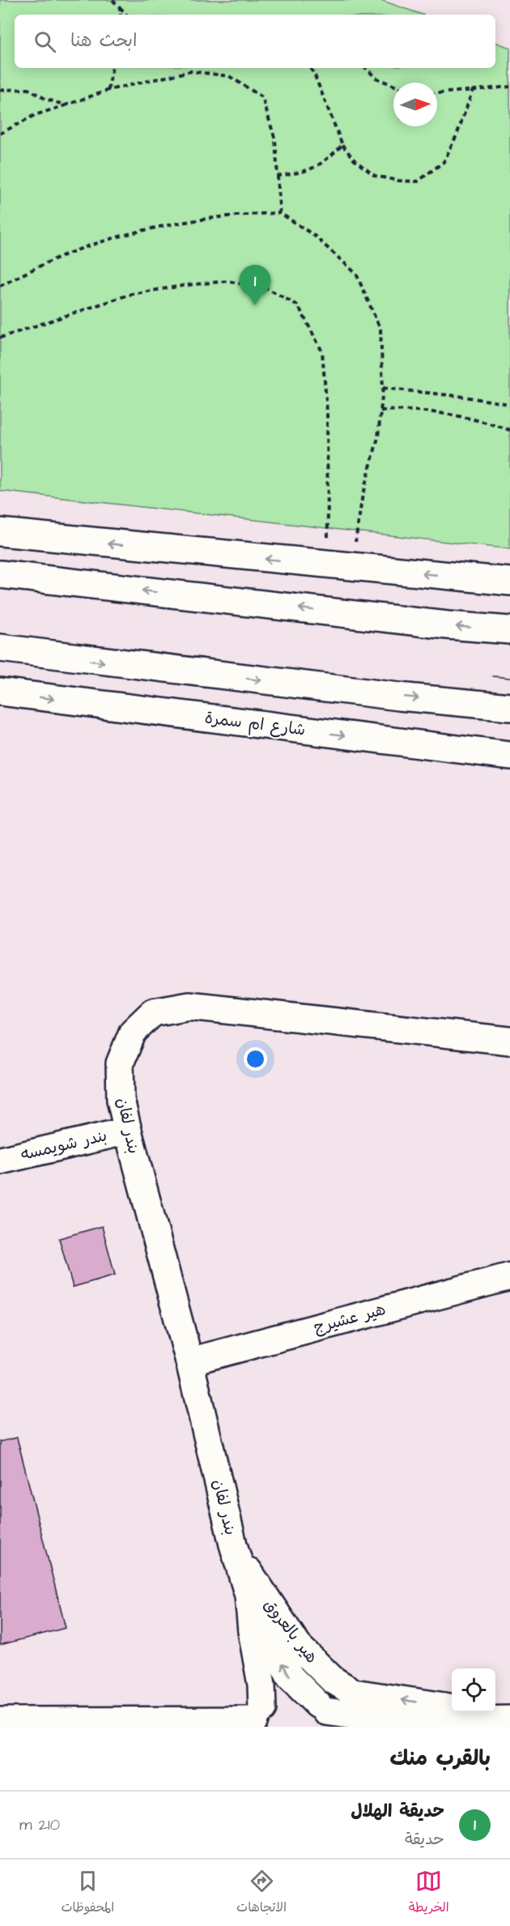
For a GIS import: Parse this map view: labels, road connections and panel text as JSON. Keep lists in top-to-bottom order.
{
  "streets": {
    "street": [
      "شارع ام سمرة",
      "بندر لفان",
      "بندر شويمسه",
      "هير عشيرج",
      "هير بالعروق"
    ]
  },
  "crossings": [
    ["بندر لفان", "بندر شويمسه"],
    ["بندر لفان", "هير عشيرج"],
    ["بندر لفان", "هير بالعروق"]
  ],
  "one_way": ["هير بالعروق"],
  "north": "right",
  "page": {
    "search": "ابحث هنا",
    "pins": "1",
    "heading": "بالقرب منك",
    "list": [
      {
        "mark": "1",
        "name": "حديقة الهلال",
        "note": "حديقة",
        "value": "210 m"
      }
    ],
    "nav": ["الخريطة", "الاتجاهات", "المحفوظات"]
  }
}
